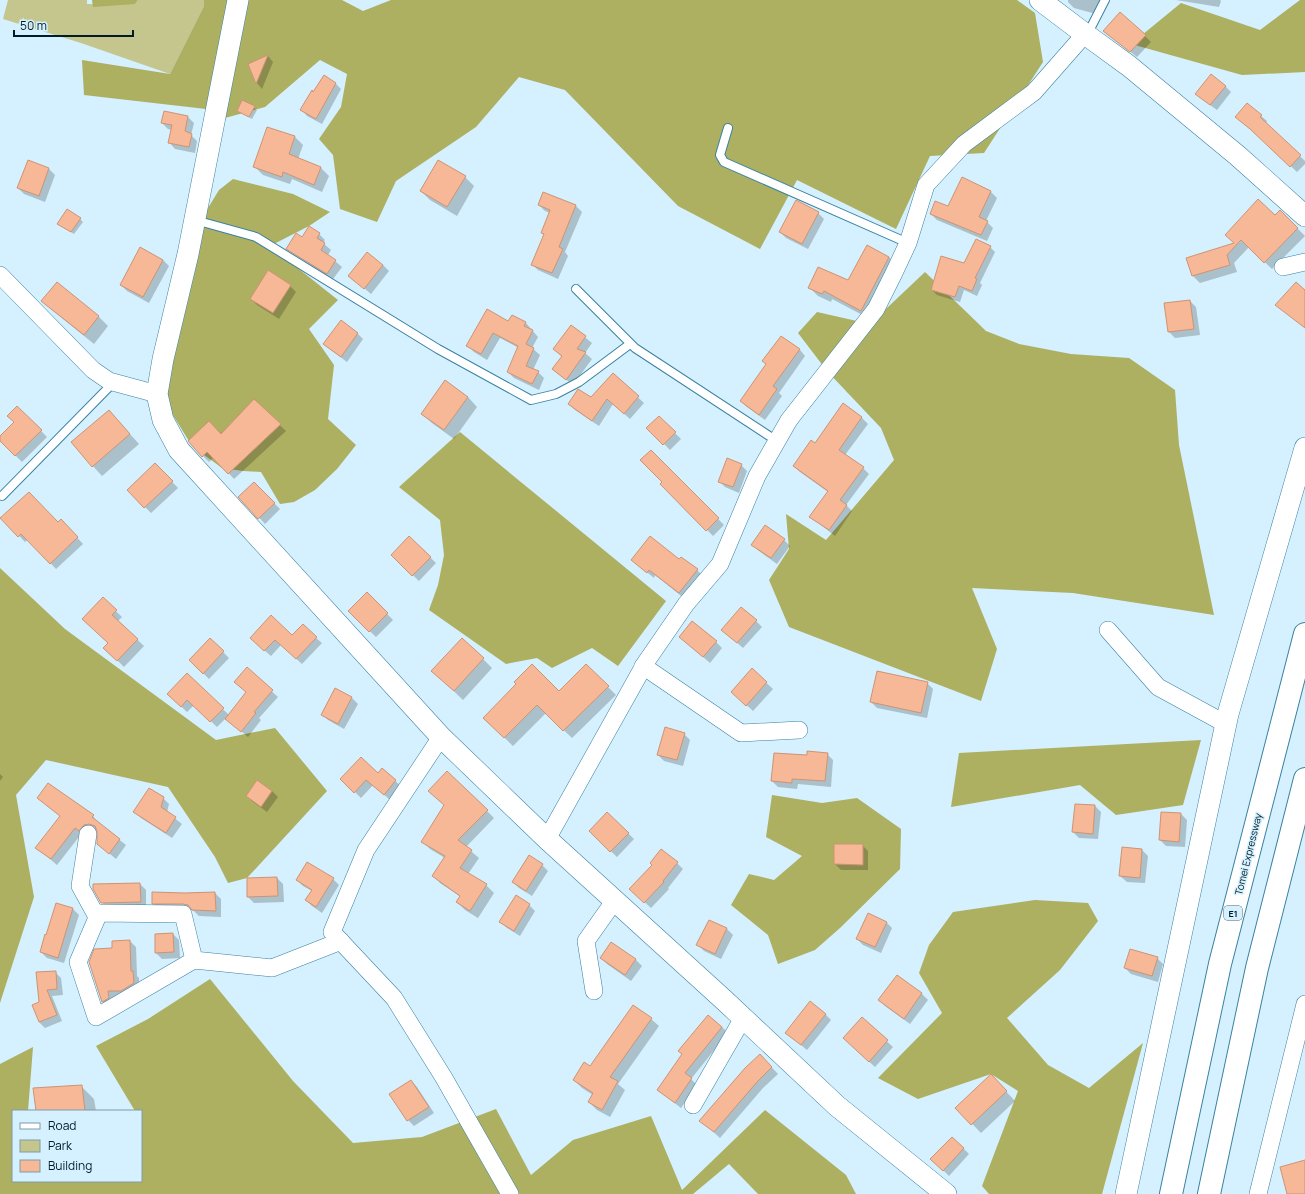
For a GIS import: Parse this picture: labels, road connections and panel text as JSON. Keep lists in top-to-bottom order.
{
  "streets": {
    "highway": ["Tomei Expressway", "E1"]
  },
  "legend": ["Road", "Park", "Building"],
  "scale_bar": "50 m"
}
